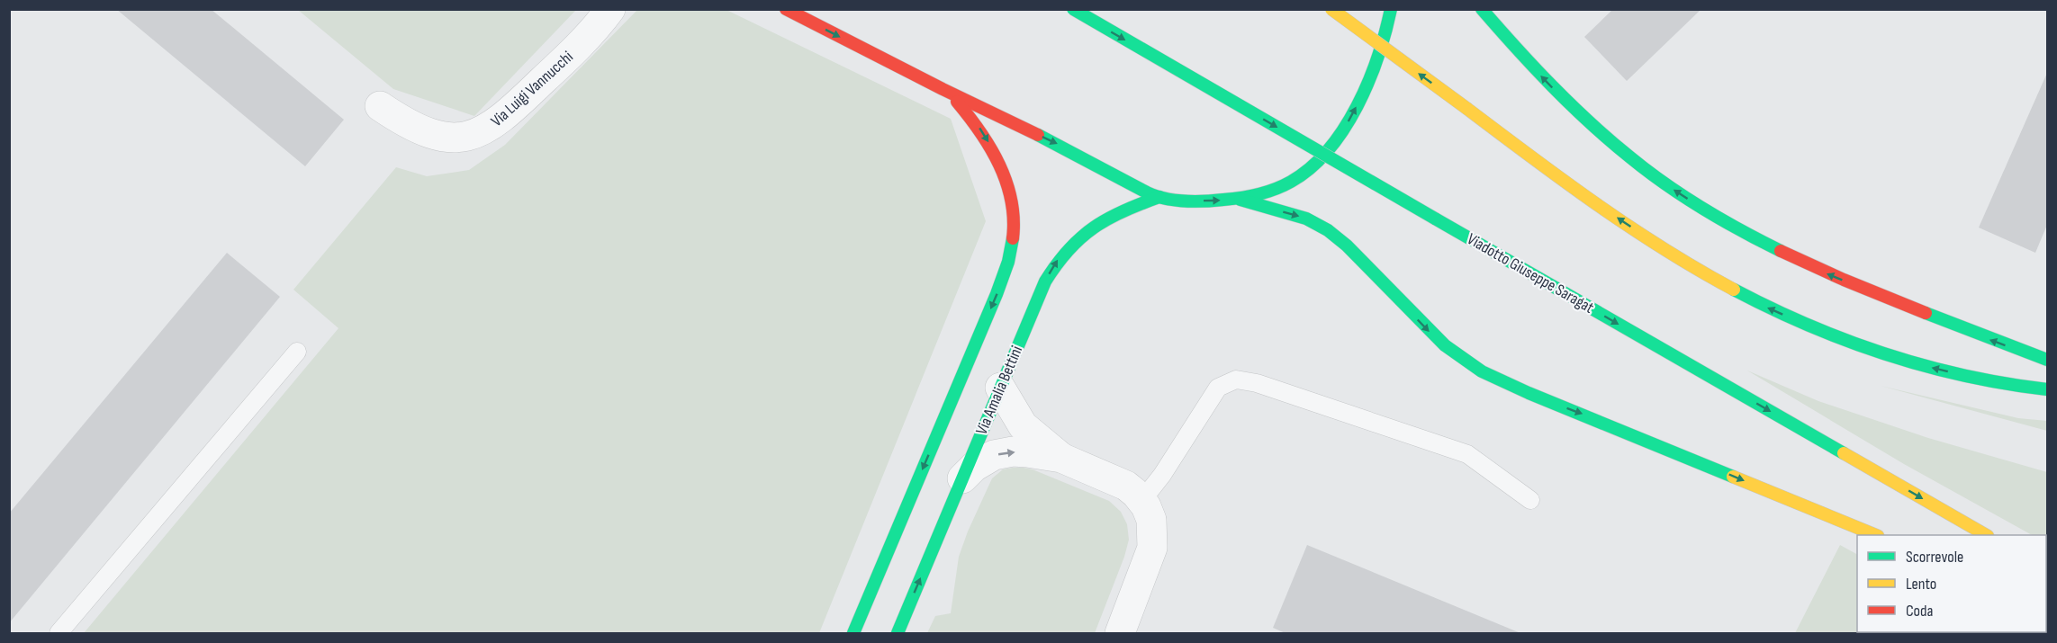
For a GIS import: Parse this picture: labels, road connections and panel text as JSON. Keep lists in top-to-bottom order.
{
  "streets": {
    "main road": ["Viadotto Giuseppe Saragat", "Via Amalia Bettini"],
    "street": ["Via Luigi Vannucchi"]
  },
  "one_way": ["Via Amalia Bettini"],
  "legend": ["Scorrevole", "Lento", "Coda"]
}
